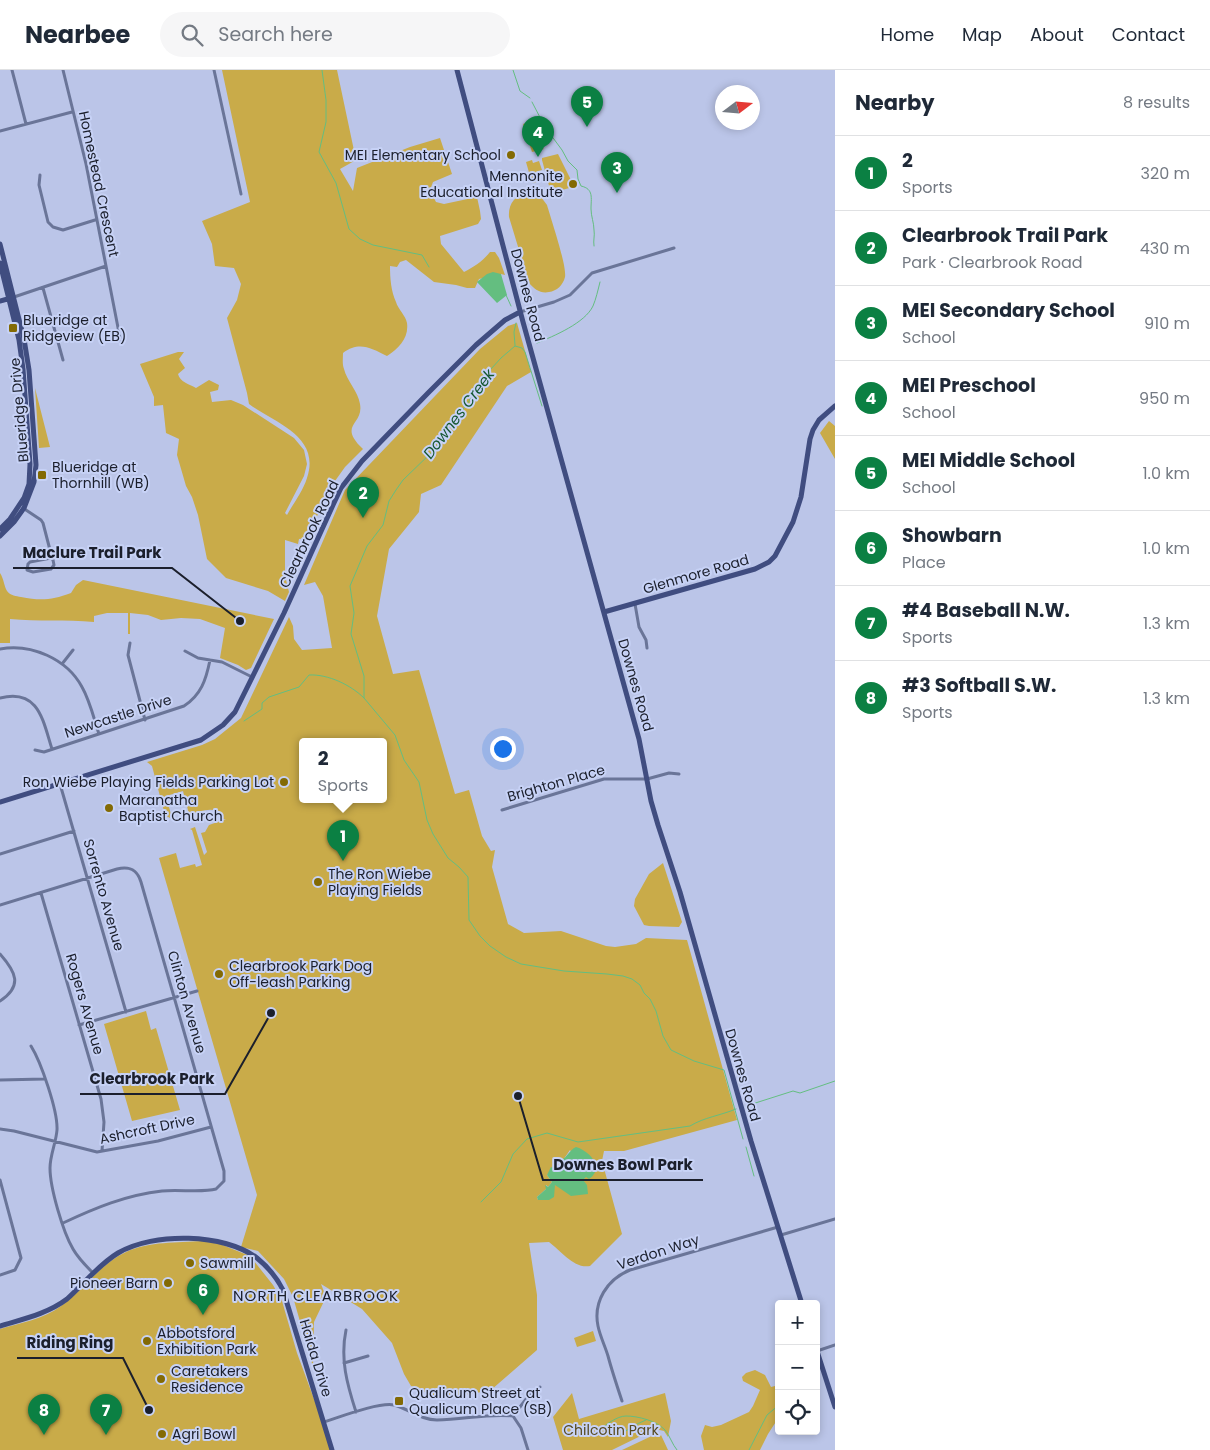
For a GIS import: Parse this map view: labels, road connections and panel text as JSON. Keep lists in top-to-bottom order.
{
  "streets": {
    "main road": [
      "Downes Road",
      "Blueridge Drive",
      "Clearbrook Road",
      "Glenmore Road",
      "Haida Drive"
    ],
    "street": [
      "Homestead Crescent",
      "Newcastle Drive",
      "Brighton Place",
      "Sorrento Avenue",
      "Clinton Avenue",
      "Rogers Avenue",
      "Ashcroft Drive",
      "Verdon Way"
    ]
  },
  "crossings": [
    ["Homestead Crescent", "Blueridge Drive"],
    ["Downes Road", "Clearbrook Road"],
    ["Downes Road", "Glenmore Road"],
    ["Downes Road", "Brighton Place"],
    ["Downes Road", "Verdon Way"],
    ["Clearbrook Road", "Sorrento Avenue"],
    ["Sorrento Avenue", "Clinton Avenue"],
    ["Clinton Avenue", "Rogers Avenue"],
    ["Clinton Avenue", "Ashcroft Drive"],
    ["Rogers Avenue", "Ashcroft Drive"]
  ],
  "districts": ["NORTH CLEARBROOK"],
  "water": ["Downes Creek"],
  "parks": ["Chilcotin Park"],
  "places": {
    "other": [
      "MEI Elementary School",
      "Mennonite Educational Institute",
      "Maclure Trail Park",
      "Ron Wiebe Playing Fields Parking Lot",
      "Maranatha Baptist Church",
      "The Ron Wiebe Playing Fields",
      "Clearbrook Park Dog Off-leash Parking",
      "Clearbrook Park",
      "Downes Bowl Park",
      "Sawmill",
      "Pioneer Barn",
      "Abbotsford Exhibition Park",
      "Caretakers Residence",
      "Riding Ring",
      "Agri Bowl"
    ],
    "transit": ["Blueridge at Ridgeview (EB)", "Blueridge at Thornhill (WB)", "Qualicum Street at Qualicum Place (SB)"]
  },
  "north": "right",
  "page": {
    "header": "Nearbee",
    "search": "Search here",
    "nav": [
      "Home",
      "Map",
      "About",
      "Contact"
    ],
    "heading": ["Nearby", "8 results"],
    "pins": [
      "5",
      "4",
      "3",
      "2",
      "1",
      "6",
      "7",
      "8"
    ],
    "list": [
      {
        "mark": "1",
        "name": "2",
        "note": "Sports",
        "value": "320 m"
      },
      {
        "mark": "2",
        "name": "Clearbrook Trail Park",
        "note": "Park · Clearbrook Road",
        "value": "430 m"
      },
      {
        "mark": "3",
        "name": "MEI Secondary School",
        "note": "School",
        "value": "910 m"
      },
      {
        "mark": "4",
        "name": "MEI Preschool",
        "note": "School",
        "value": "950 m"
      },
      {
        "mark": "5",
        "name": "MEI Middle School",
        "note": "School",
        "value": "1.0 km"
      },
      {
        "mark": "6",
        "name": "Showbarn",
        "note": "Place",
        "value": "1.0 km"
      },
      {
        "mark": "7",
        "name": "#4 Baseball N.W.",
        "note": "Sports",
        "value": "1.3 km"
      },
      {
        "mark": "8",
        "name": "#3 Softball S.W.",
        "note": "Sports",
        "value": "1.3 km"
      }
    ],
    "popup": ["2", "Sports"],
    "map_buttons": ["+", "−"]
  }
}
